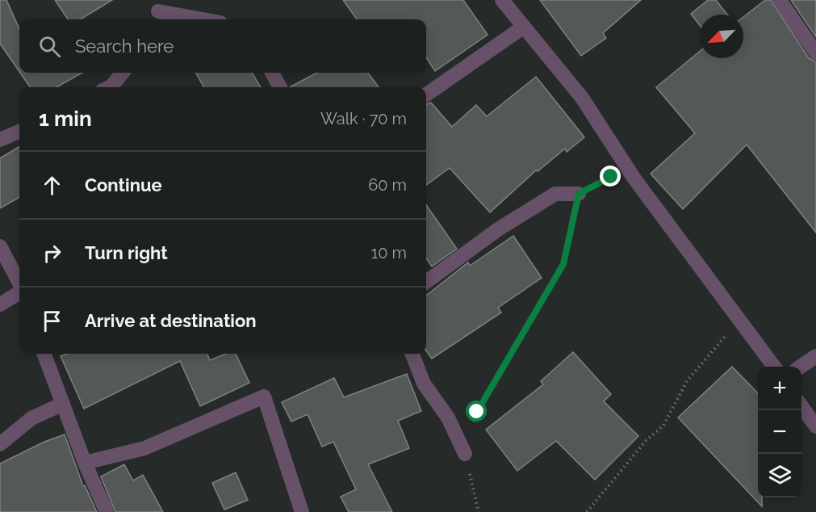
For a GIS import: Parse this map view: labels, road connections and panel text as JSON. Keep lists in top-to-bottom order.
{
  "north": "bottom left",
  "page": {
    "search": "Search here",
    "heading": ["1 min", "Walk · 70 m"],
    "list": [
      ["Continue", "60 m"],
      ["Turn right", "10 m"],
      "Arrive at destination"
    ],
    "map_buttons": ["+", "−"]
  }
}
